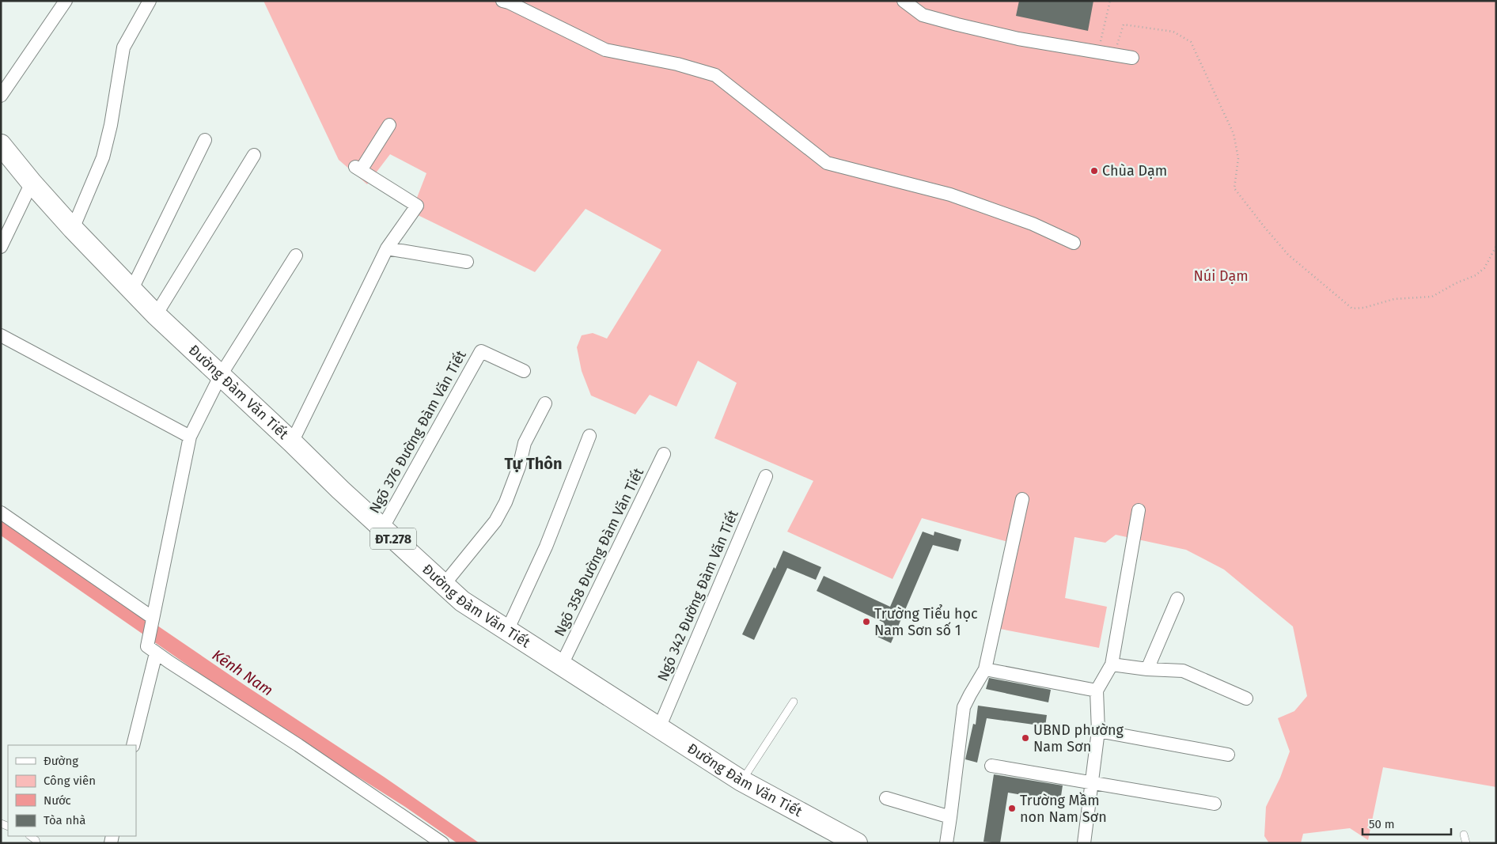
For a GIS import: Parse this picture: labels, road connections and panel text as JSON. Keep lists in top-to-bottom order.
{
  "streets": {
    "main road": ["Đường Đàm Văn Tiết", "ĐT.278"],
    "street": ["Ngõ 376 Đường Đàm Văn Tiết", "Ngõ 358 Đường Đàm Văn Tiết", "Ngõ 342 Đường Đàm Văn Tiết"]
  },
  "crossings": [
    ["Đường Đàm Văn Tiết", "Ngõ 376 Đường Đàm Văn Tiết"],
    ["Đường Đàm Văn Tiết", "Ngõ 358 Đường Đàm Văn Tiết"],
    ["Đường Đàm Văn Tiết", "Ngõ 342 Đường Đàm Văn Tiết"]
  ],
  "districts": ["Tự Thôn"],
  "water": ["Kênh Nam"],
  "parks": ["Núi Dạm"],
  "places": [
    "Chùa Dạm",
    "Trường Tiểu học Nam Sơn số 1",
    "UBND phường Nam Sơn",
    "Trường Mầm non Nam Sơn"
  ],
  "legend": [
    "Đường",
    "Công viên",
    "Nước",
    "Tòa nhà"
  ],
  "scale_bar": "50 m"
}
